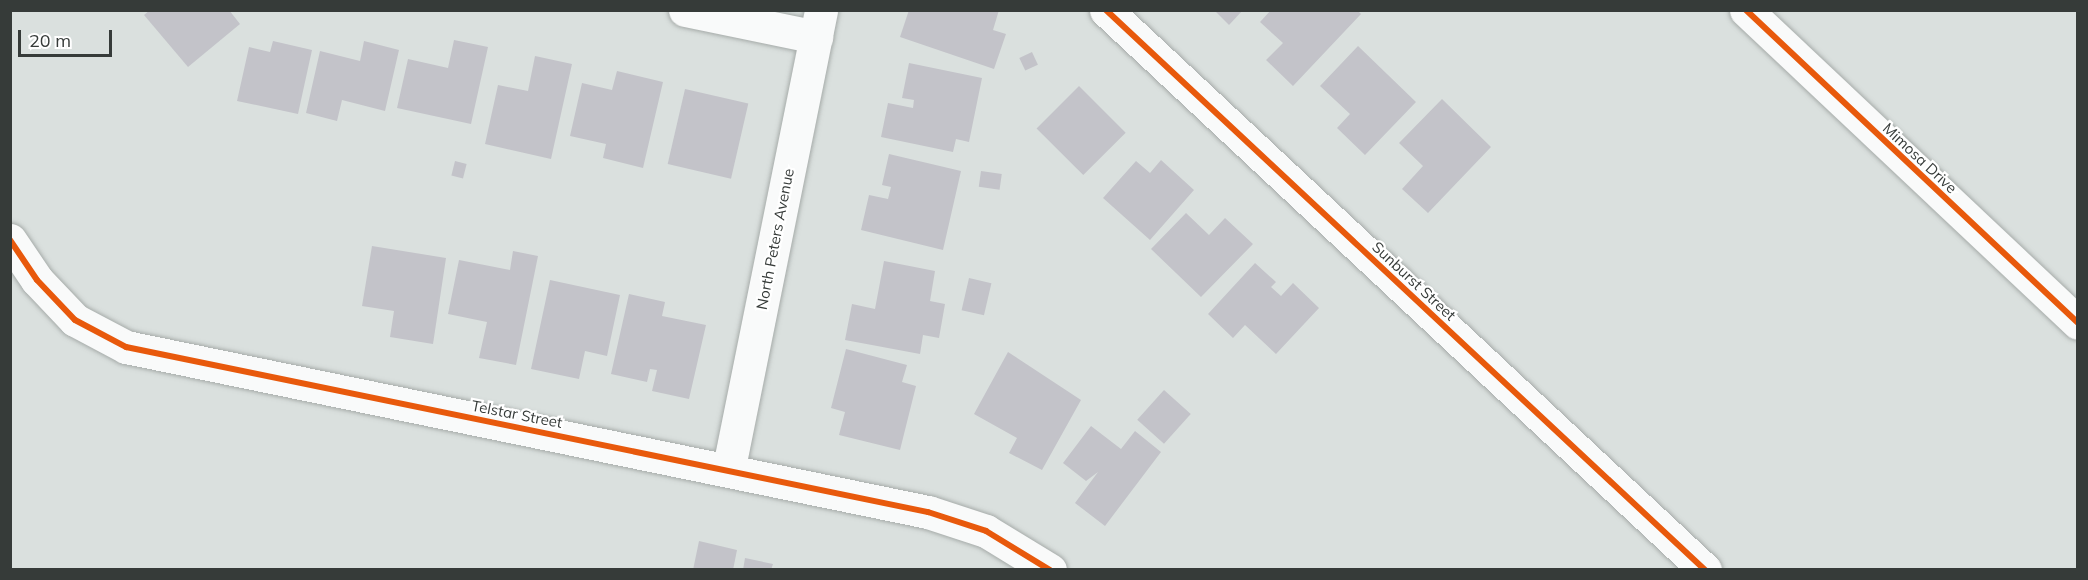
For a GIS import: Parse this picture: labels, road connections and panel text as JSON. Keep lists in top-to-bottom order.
{
  "streets": {
    "street": [
      "Mimosa Drive",
      "North Peters Avenue",
      "Sunburst Street",
      "Telstar Street"
    ]
  },
  "crossings": [
    ["North Peters Avenue", "Telstar Street"]
  ],
  "scale_bar": "20 m"
}
